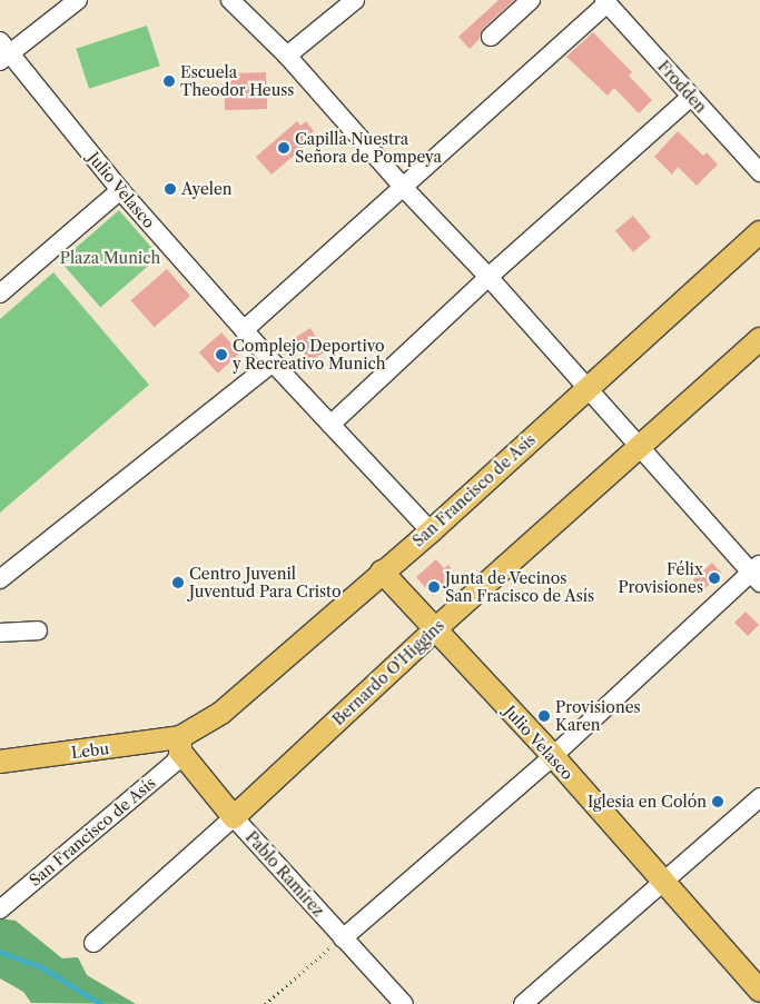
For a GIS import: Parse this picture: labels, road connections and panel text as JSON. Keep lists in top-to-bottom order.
{
  "streets": {
    "main road": [
      "Julio Velasco",
      "San Francisco de Asís",
      "Bernardo O'Higgins",
      "Lebu",
      "Pablo Ramírez"
    ],
    "street": ["Frodden"]
  },
  "crossings": [
    ["Julio Velasco", "San Francisco de Asís"],
    ["Julio Velasco", "Bernardo O'Higgins"],
    ["San Francisco de Asís", "Lebu"],
    ["San Francisco de Asís", "Pablo Ramírez"],
    ["Bernardo O'Higgins", "Pablo Ramírez"],
    ["Lebu", "Pablo Ramírez"]
  ],
  "parks": ["Plaza Munich"],
  "places": [
    "Escuela Theodor Heuss",
    "Capilla Nuestra Señora de Pompeya",
    "Ayelen",
    "Complejo Deportivo y Recreativo Munich",
    "Félix Provisiones",
    "Centro Juvenil Juventud Para Cristo",
    "Junta de Vecinos San Fracisco de Asís",
    "Provisiones Karen",
    "Iglesia en Colón"
  ]
}
